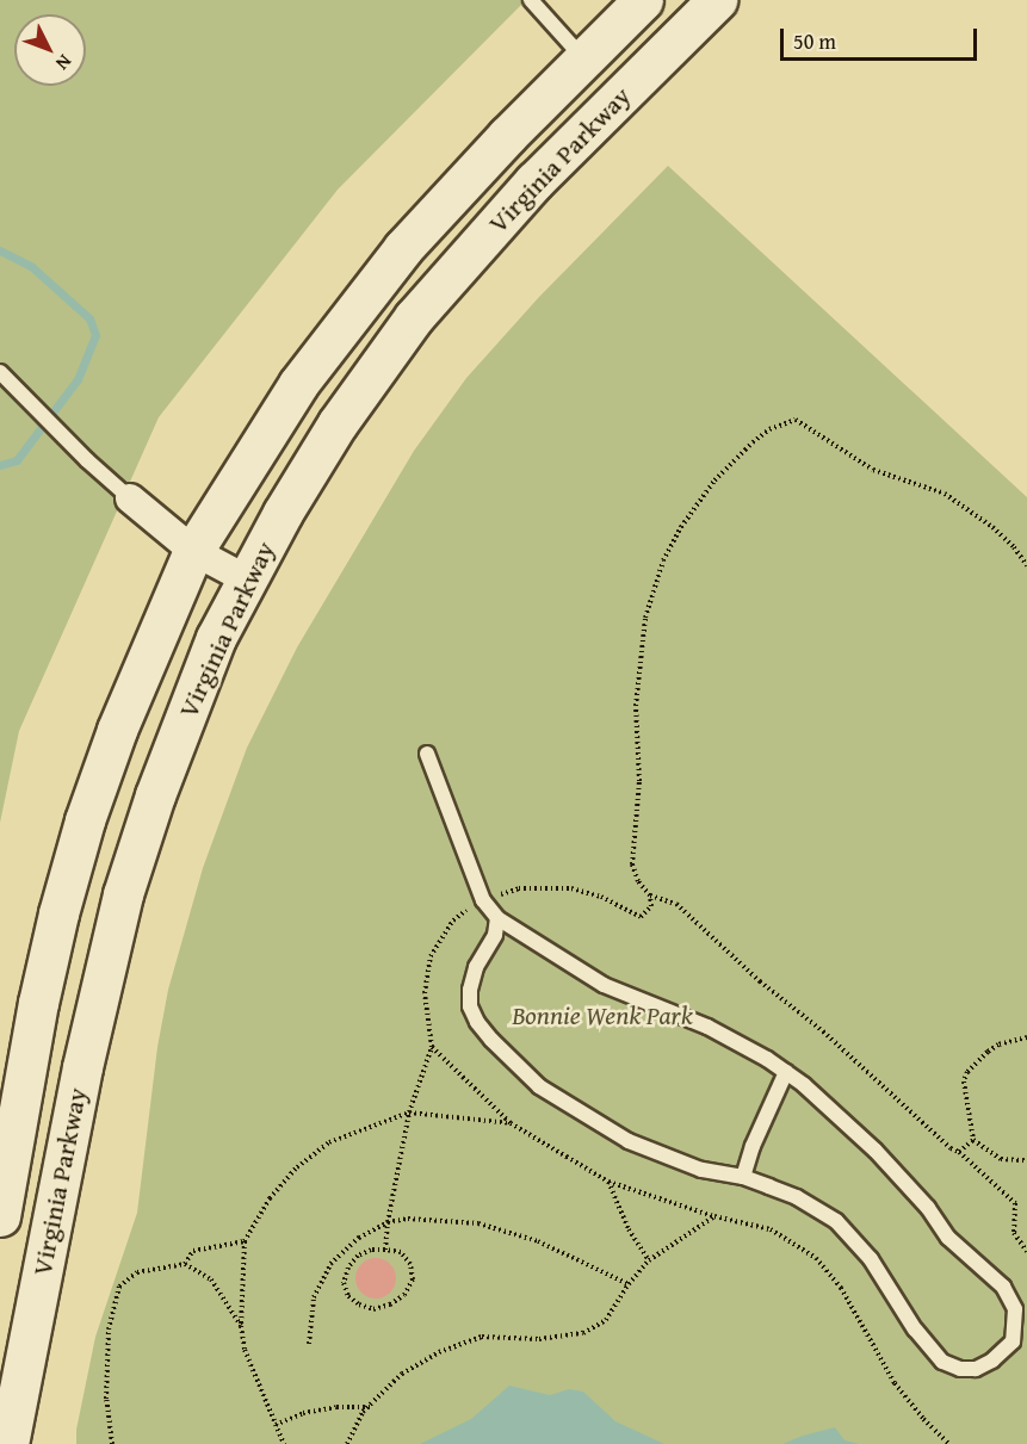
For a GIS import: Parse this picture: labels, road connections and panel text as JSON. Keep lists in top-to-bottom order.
{
  "streets": {
    "main road": ["Virginia Parkway"]
  },
  "parks": ["Bonnie Wenk Park"],
  "scale_bar": "50 m",
  "north": "bottom right"
}
